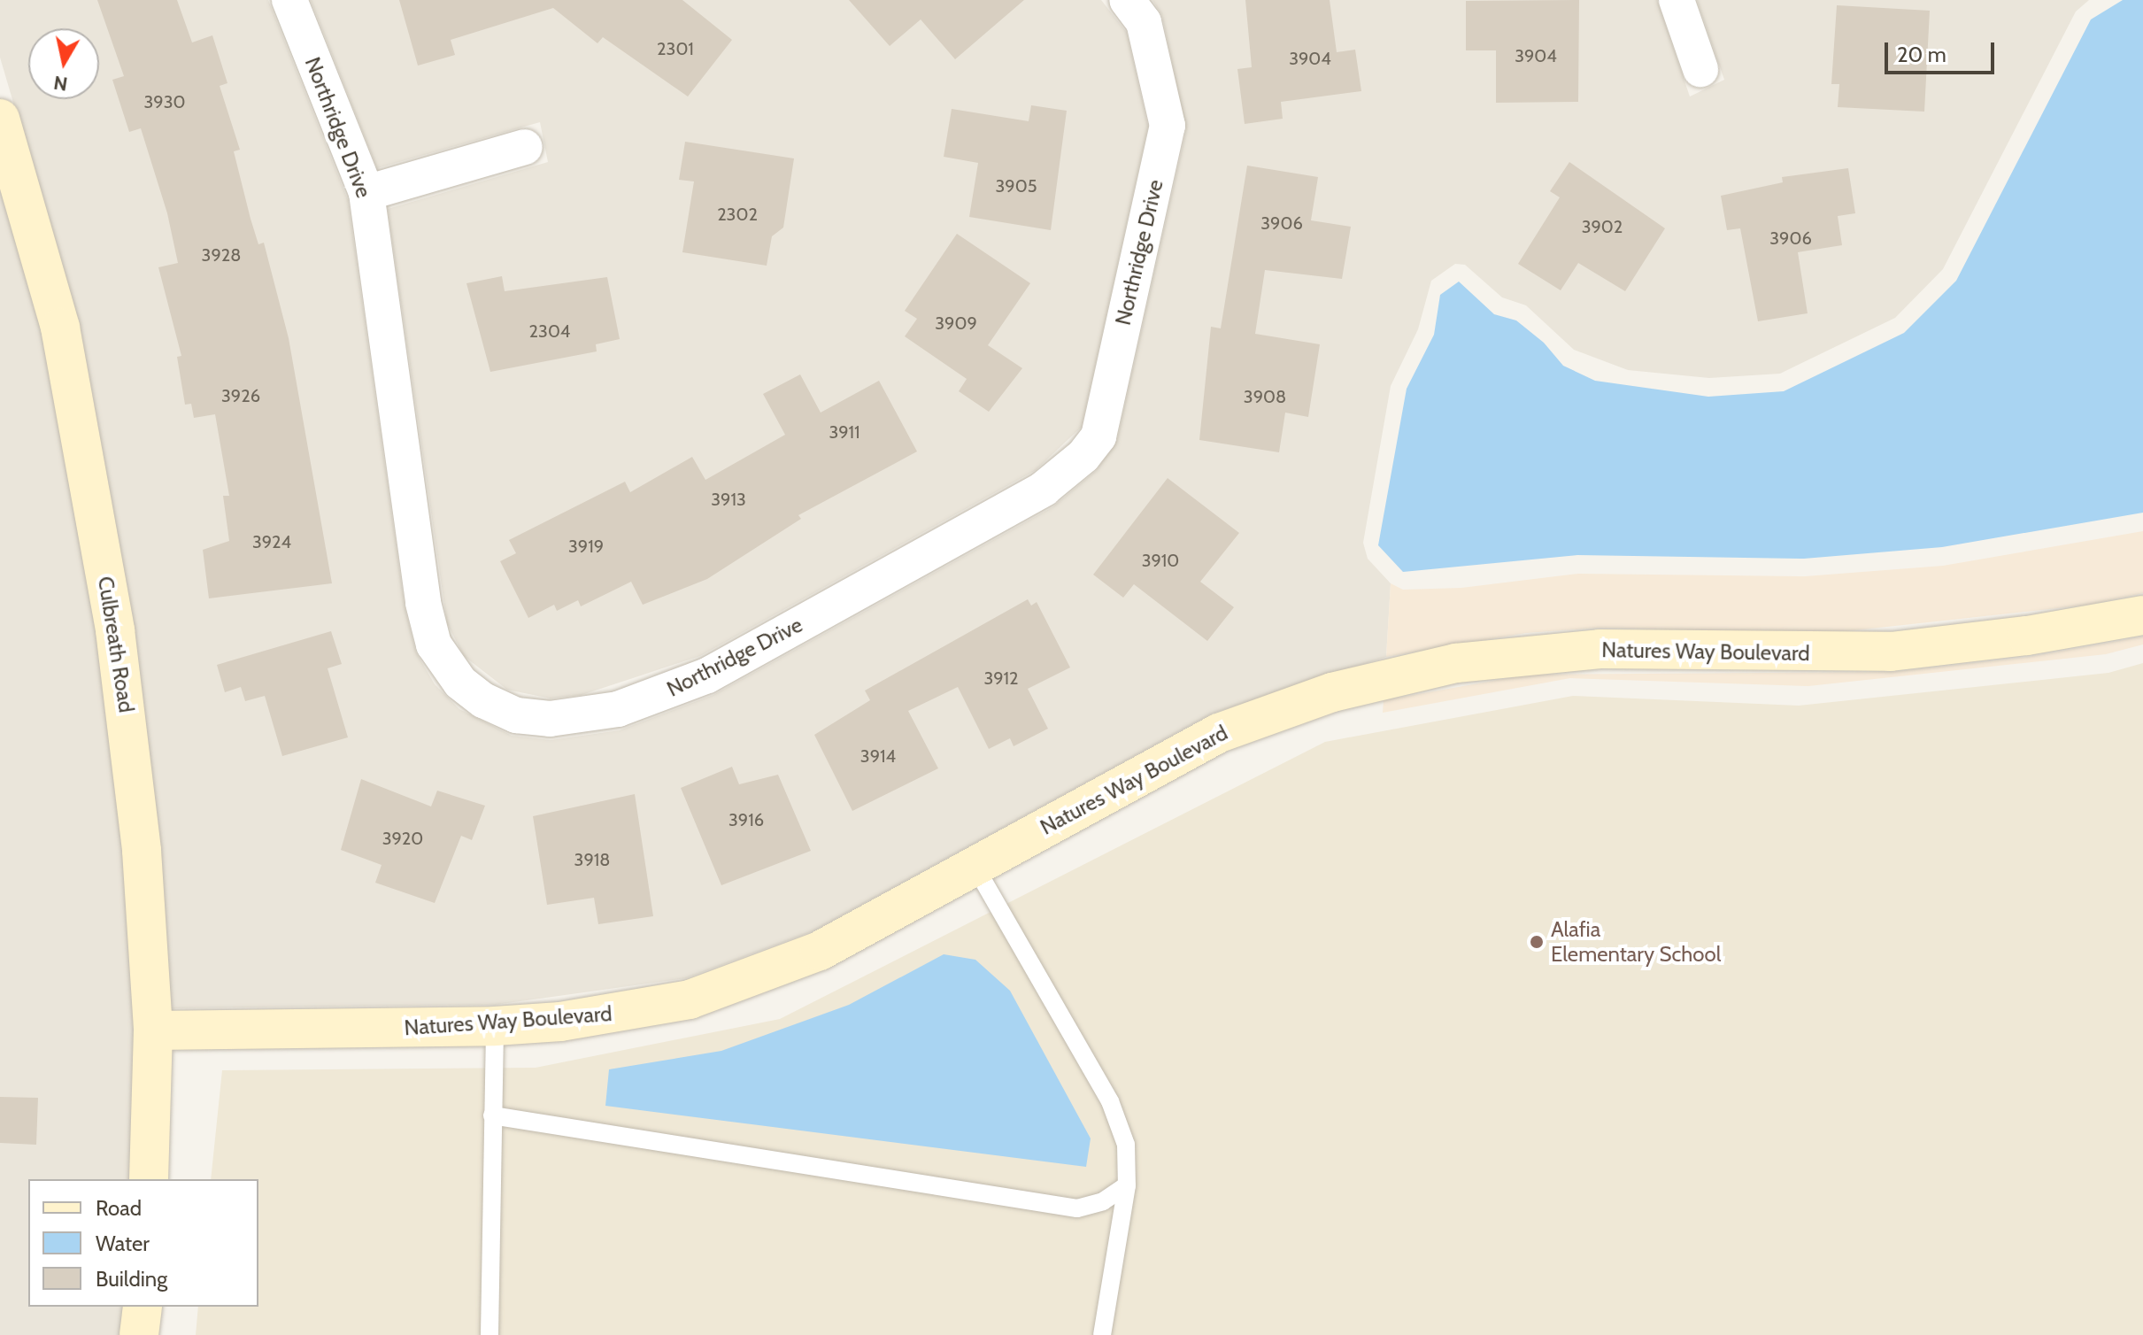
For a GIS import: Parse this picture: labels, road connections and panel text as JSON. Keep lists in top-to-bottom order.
{
  "streets": {
    "street": ["Northridge Drive", "Culbreath Road", "Natures Way Boulevard"]
  },
  "crossings": [
    ["Culbreath Road", "Natures Way Boulevard"]
  ],
  "places": ["Alafia Elementary School"],
  "house_numbers": [
    "2301",
    "3904",
    "3904",
    "3930",
    "3905",
    "2302",
    "3906",
    "3902",
    "3906",
    "3928",
    "3909",
    "2304",
    "3926",
    "3908",
    "3911",
    "3913",
    "3924",
    "3919",
    "3910",
    "3912",
    "3914",
    "3916",
    "3920",
    "3918"
  ],
  "legend": ["Road", "Water", "Building"],
  "scale_bar": "20 m",
  "north": "bottom"
}
